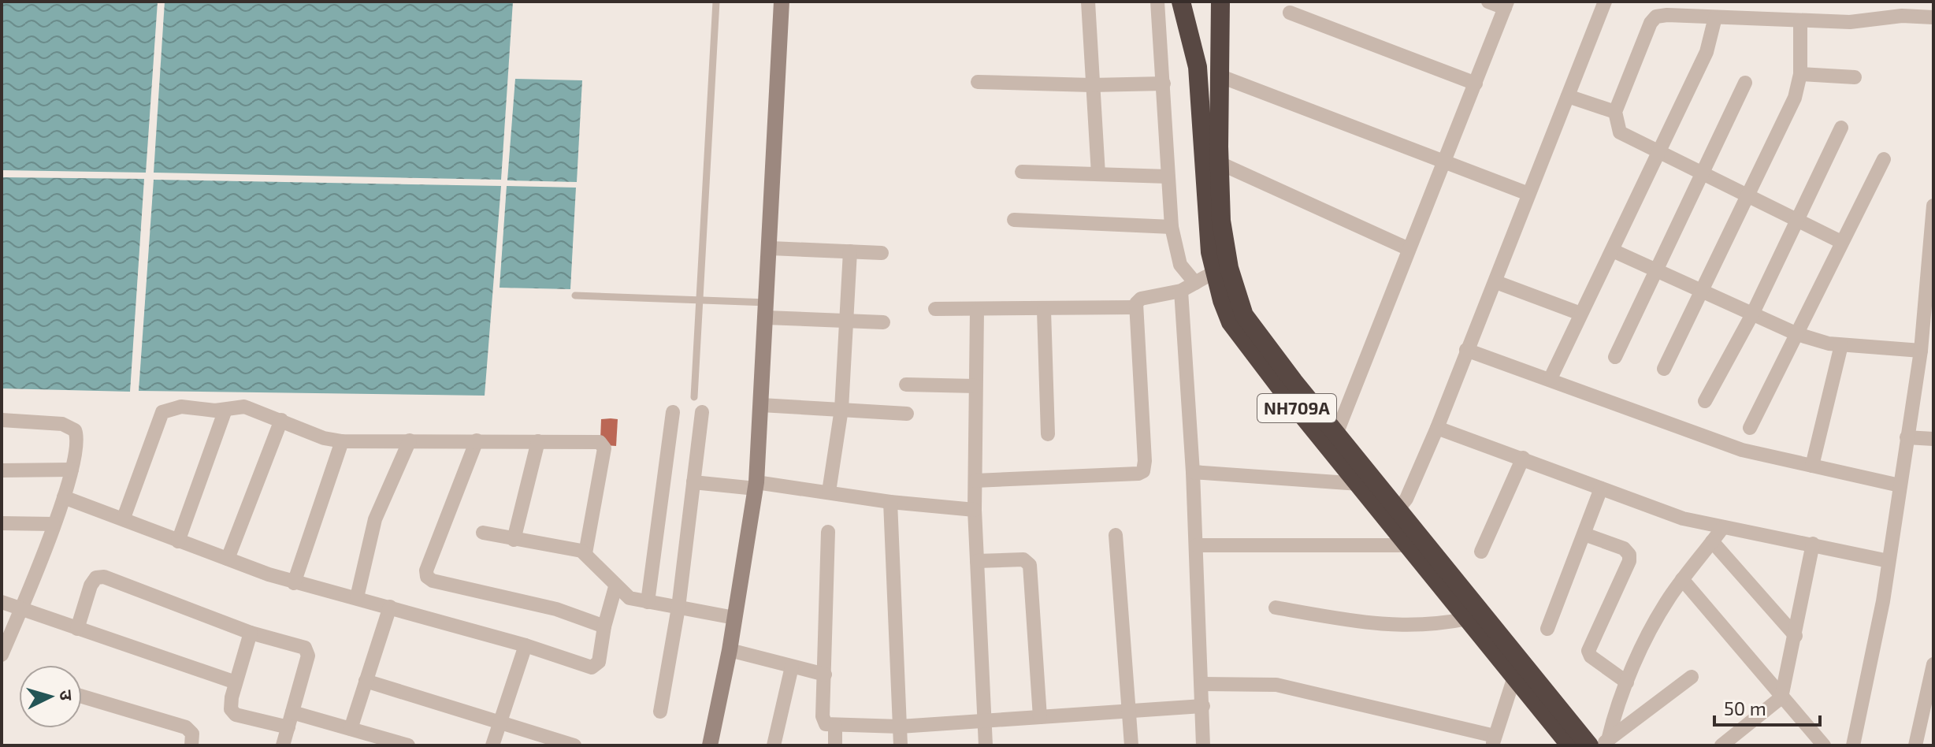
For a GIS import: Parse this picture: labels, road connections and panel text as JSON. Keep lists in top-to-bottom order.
{
  "streets": {
    "highway": ["NH709A"]
  },
  "scale_bar": "50 m",
  "north": "right"
}
